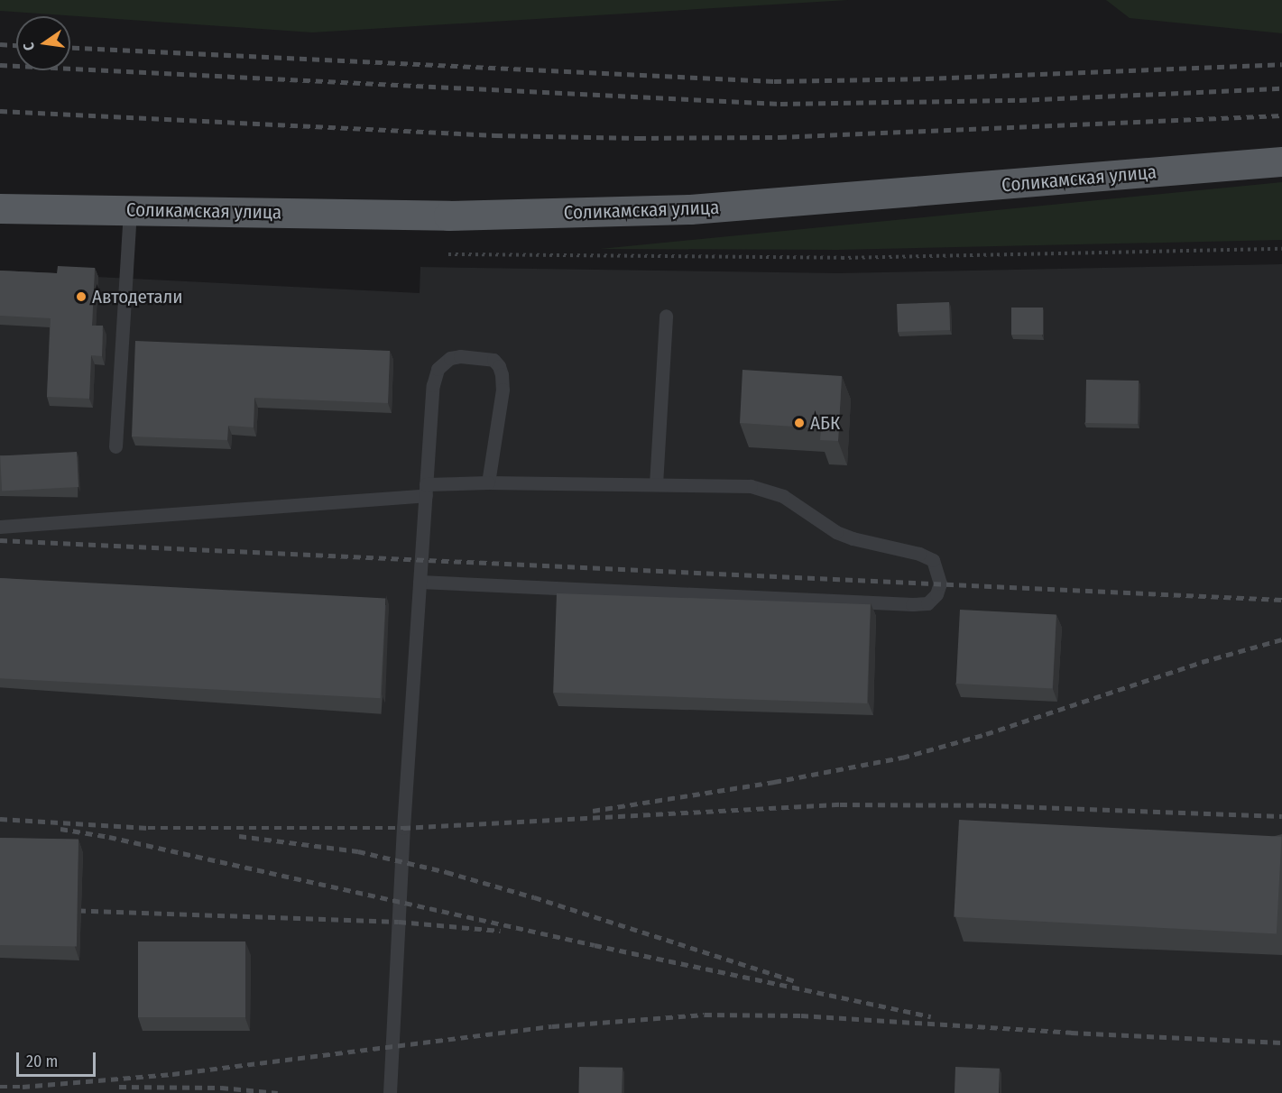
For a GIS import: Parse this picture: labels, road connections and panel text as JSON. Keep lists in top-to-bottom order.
{
  "streets": {
    "main road": ["Соликамская улица"]
  },
  "places": ["Автодетали", "АБК"],
  "scale_bar": "20 m",
  "north": "left"
}
